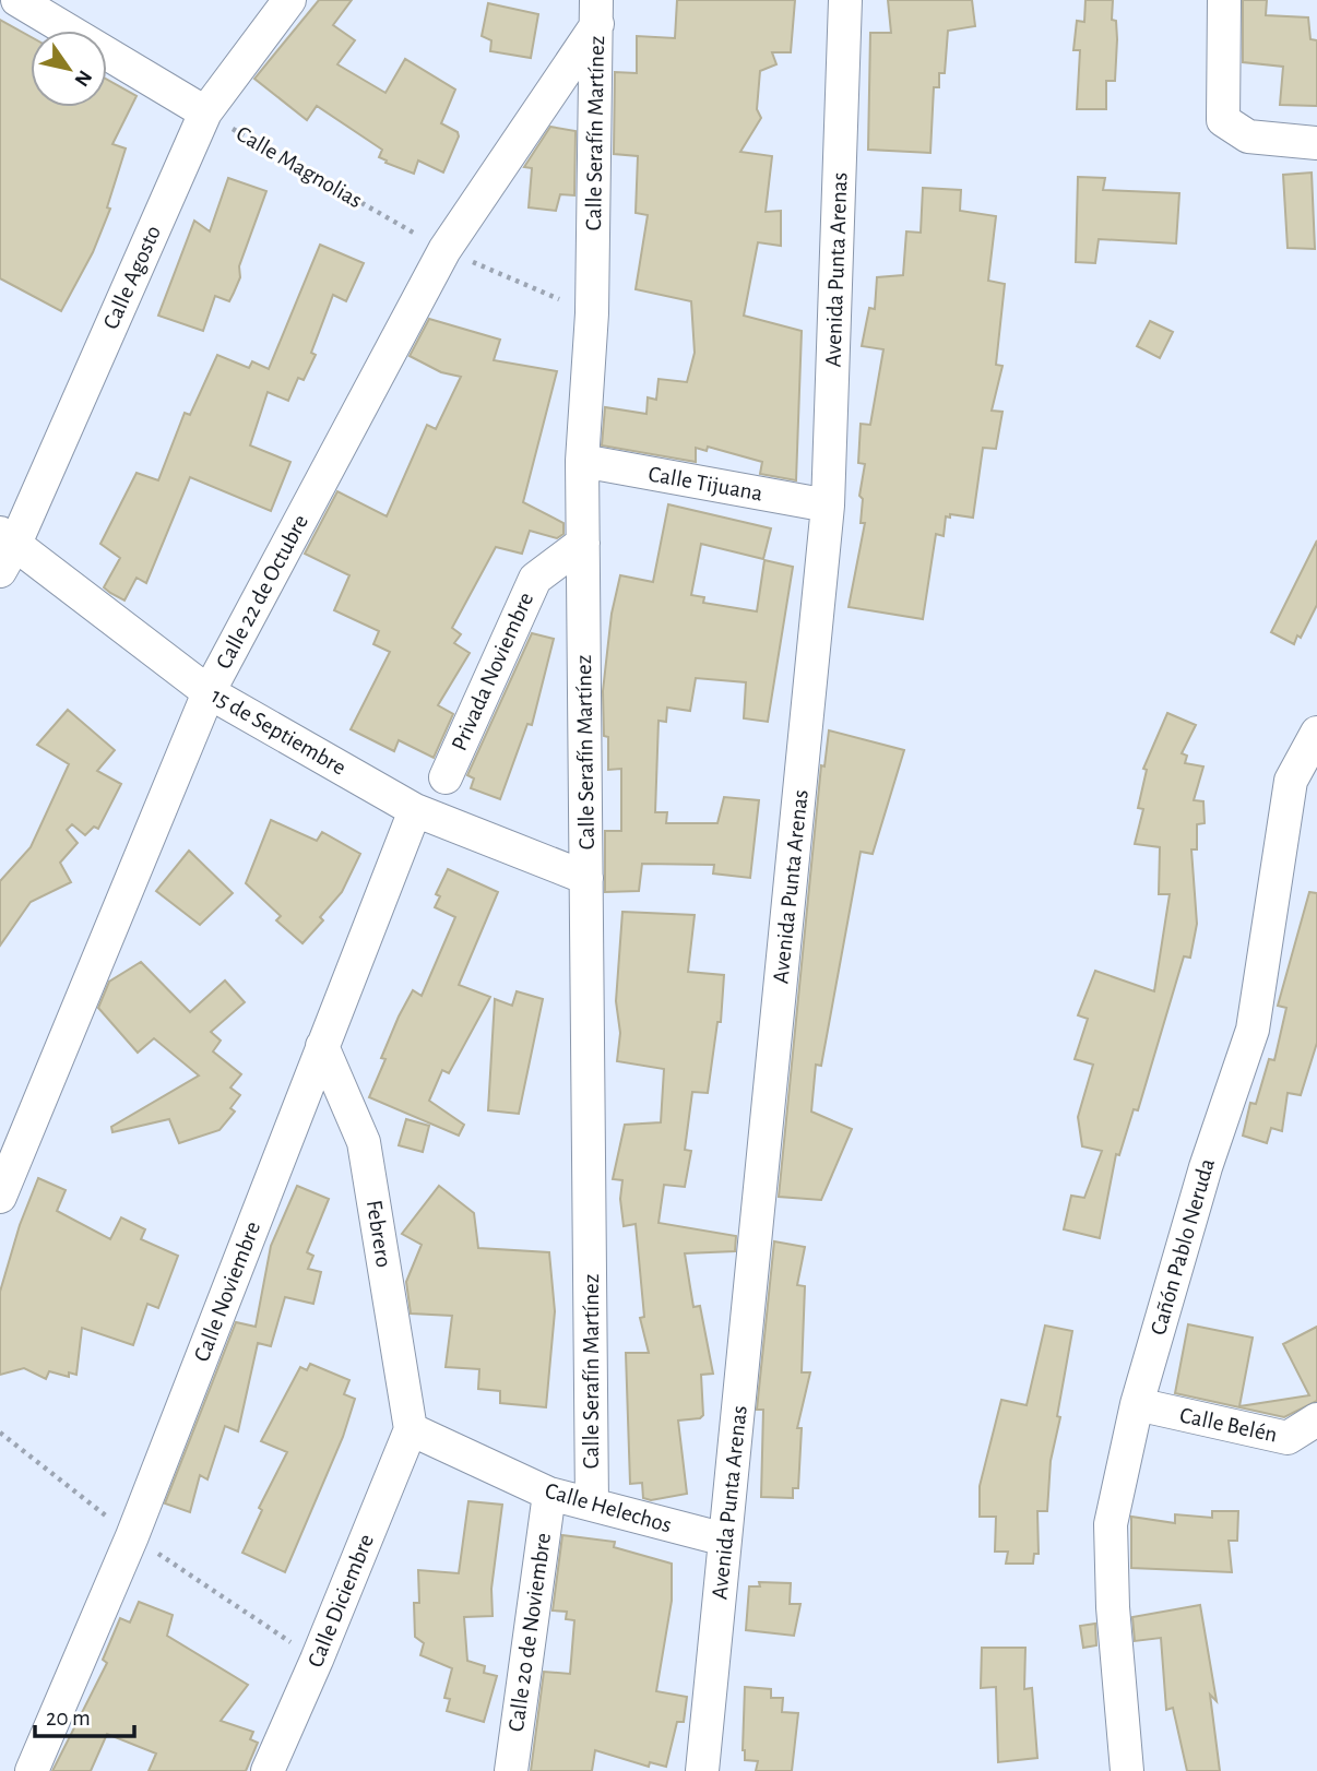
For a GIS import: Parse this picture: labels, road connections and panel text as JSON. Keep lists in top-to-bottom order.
{
  "streets": {
    "street": [
      "Calle Serafín Martínez",
      "Avenida Punta Arenas",
      "Calle Agosto",
      "Calle Tijuana",
      "Calle 22 de Octubre",
      "Privada Noviembre",
      "15 de Septiembre",
      "Febrero",
      "Cañón Pablo Neruda",
      "Calle Noviembre",
      "Calle Belén",
      "Calle Helechos",
      "Calle Diciembre",
      "Calle 20 de Noviembre"
    ],
    "path": ["Calle Magnolias"]
  },
  "crossings": [
    ["Calle Serafín Martínez", "Calle Magnolias"],
    ["Calle Serafín Martínez", "Calle Tijuana"],
    ["Calle Serafín Martínez", "Calle 22 de Octubre"],
    ["Calle Serafín Martínez", "Privada Noviembre"],
    ["Calle Serafín Martínez", "15 de Septiembre"],
    ["Calle Serafín Martínez", "Calle Helechos"],
    ["Calle Magnolias", "Calle Agosto"],
    ["Calle Magnolias", "Calle 22 de Octubre"],
    ["Avenida Punta Arenas", "Calle Tijuana"],
    ["Avenida Punta Arenas", "Calle Helechos"],
    ["Calle Agosto", "15 de Septiembre"],
    ["Calle 22 de Octubre", "15 de Septiembre"],
    ["15 de Septiembre", "Calle Noviembre"],
    ["Febrero", "Calle Noviembre"],
    ["Febrero", "Calle Helechos"],
    ["Febrero", "Calle Diciembre"],
    ["Cañón Pablo Neruda", "Calle Belén"],
    ["Calle Helechos", "Calle Diciembre"],
    ["Calle Helechos", "Calle 20 de Noviembre"]
  ],
  "scale_bar": "20 m",
  "north": "bottom right"
}
